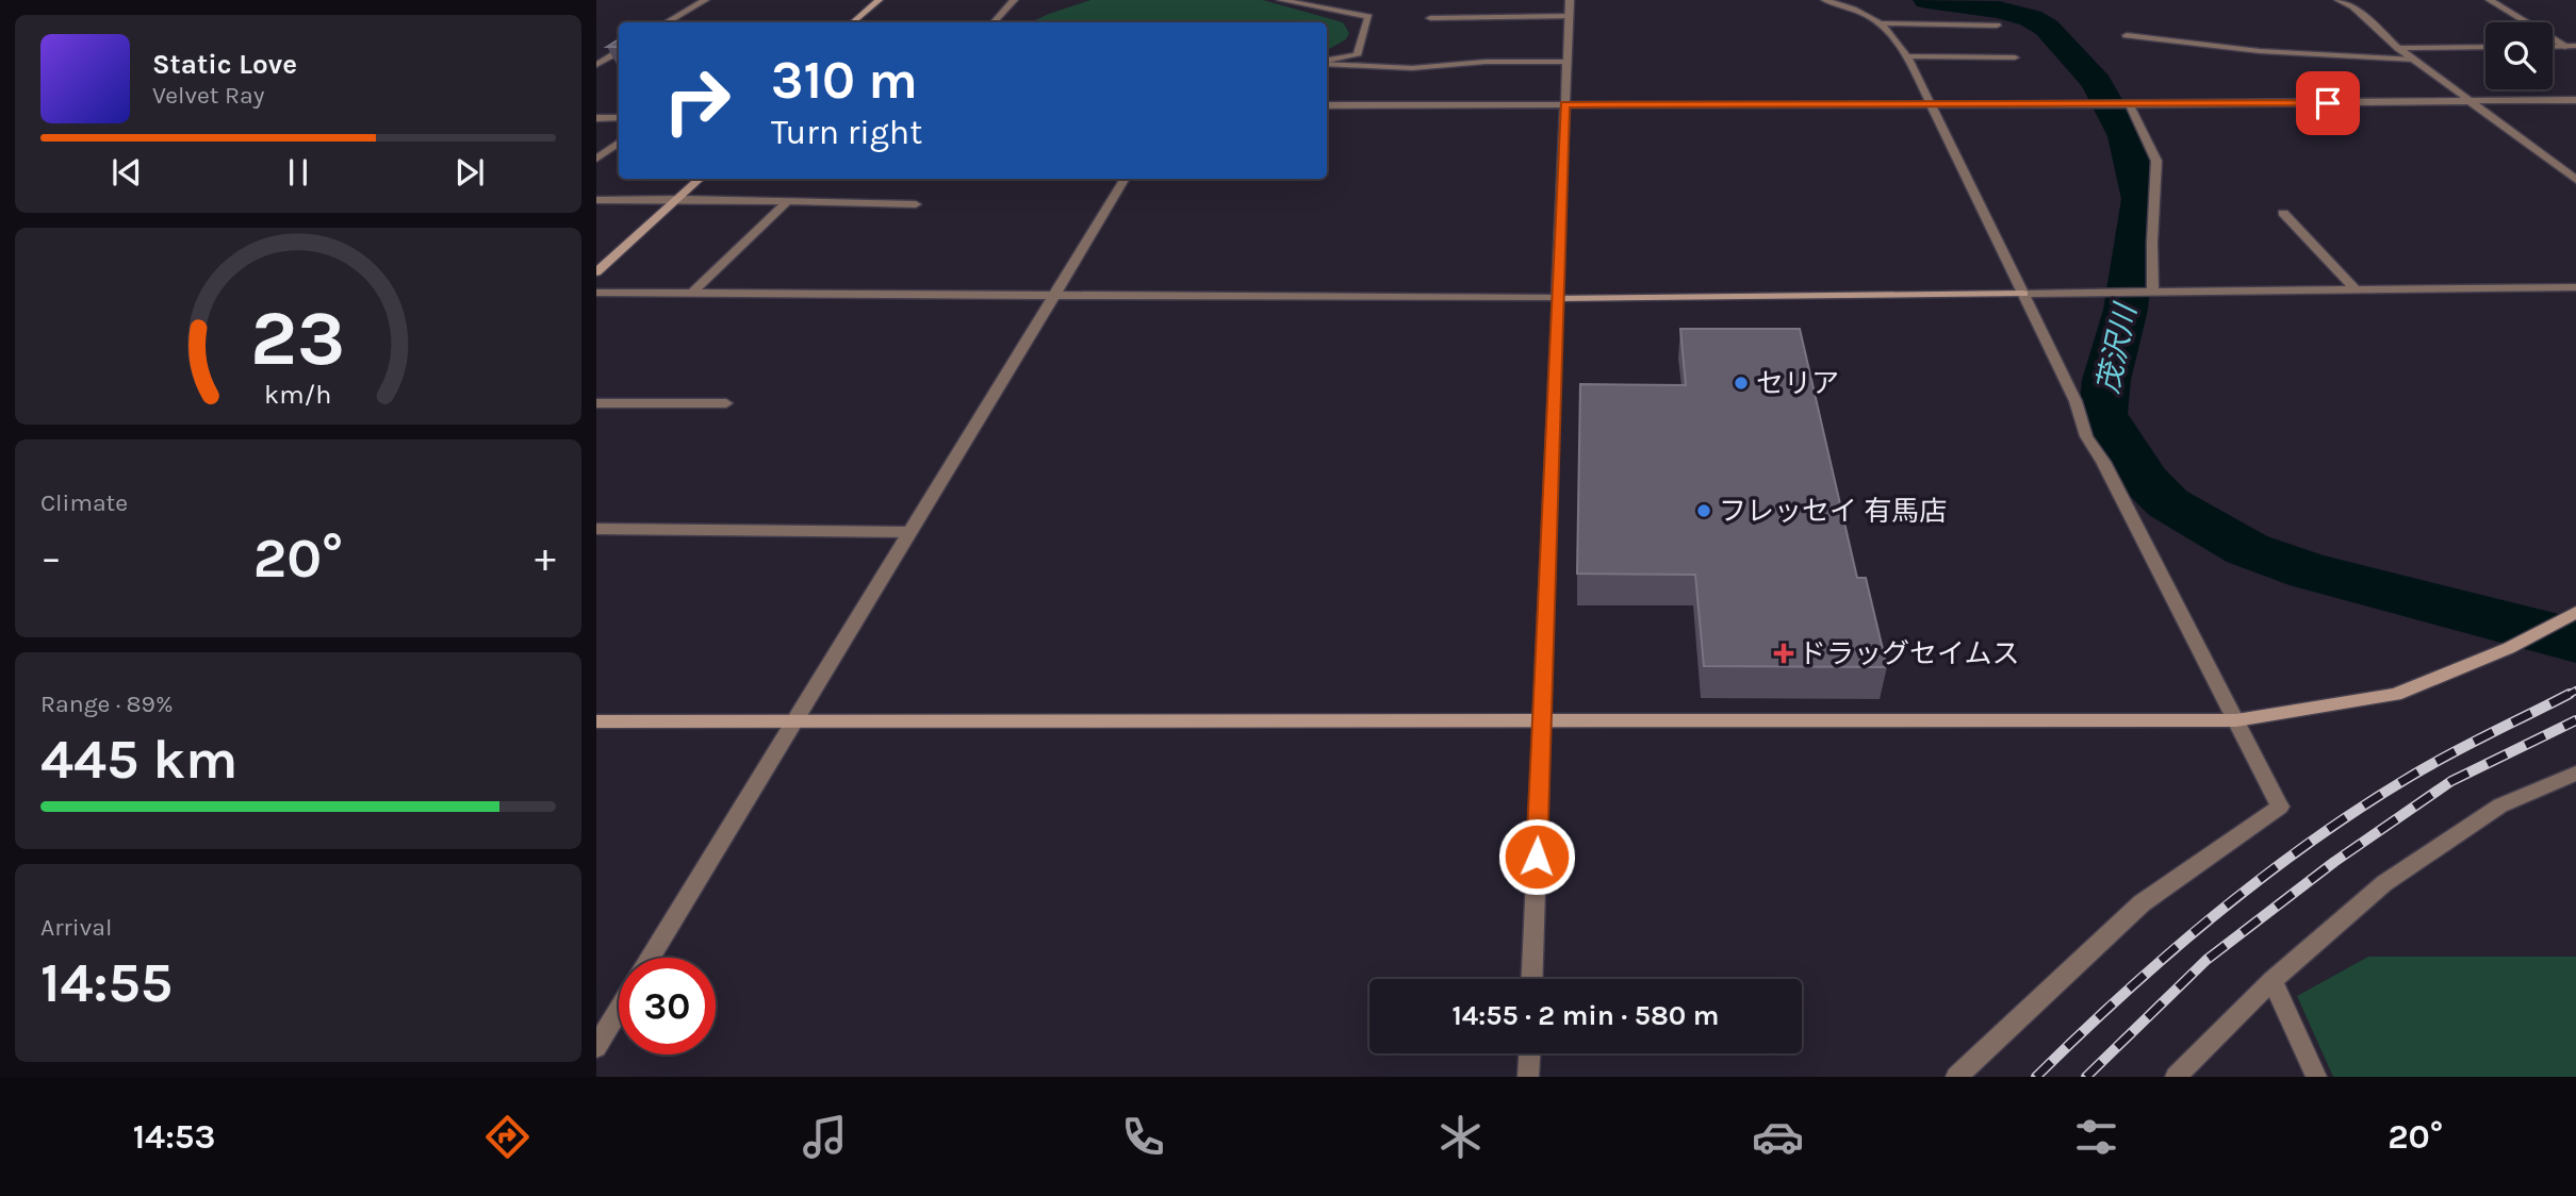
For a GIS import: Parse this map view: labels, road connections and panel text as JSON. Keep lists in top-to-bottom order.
{
  "water": ["茂沢川"],
  "places": {
    "other": ["セリア", "フレッセイ 有馬店"],
    "health": ["ドラッグセイムス"]
  },
  "page": {
    "turn": ["310 m", "Turn right"],
    "song": ["Static Love", "Velvet Ray"],
    "tile": [
      "Climate",
      ["Range · 89%", "445 km"],
      ["Arrival", "14:55"]
    ],
    "heat": ["−", "20°", "+"],
    "limit": "30",
    "trip": "14:55 · 2 min · 580 m",
    "tabs": ["14:53", "20°"],
    "gauge": ["23", "km/h"]
  }
}
